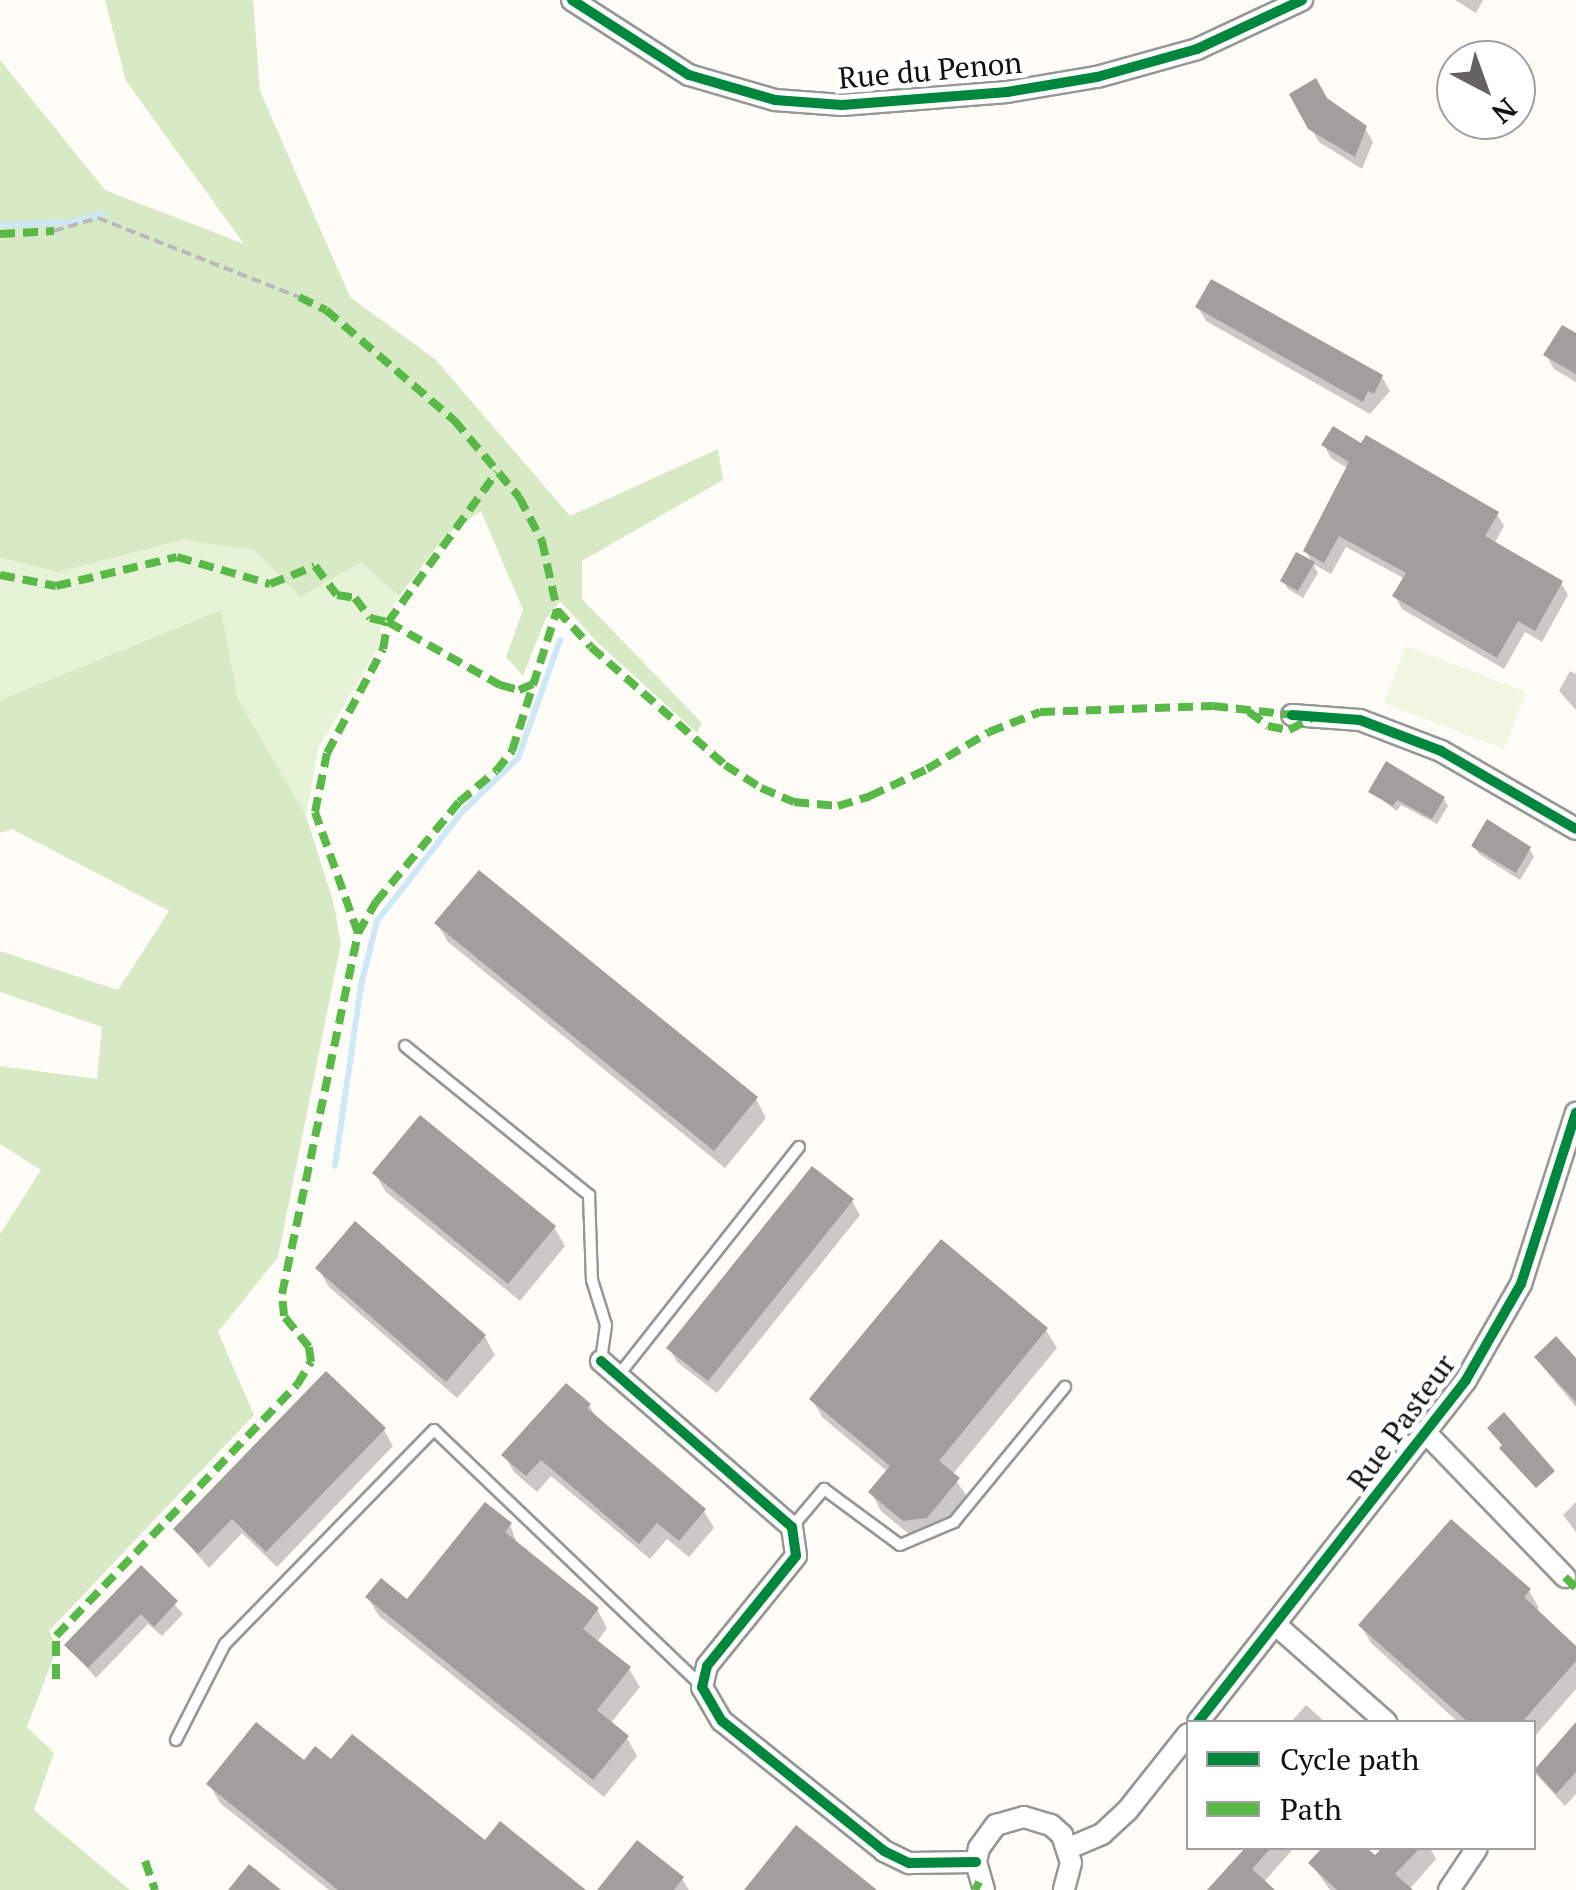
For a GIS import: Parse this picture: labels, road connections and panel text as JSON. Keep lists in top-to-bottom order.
{
  "streets": {
    "street": ["Rue du Penon", "Rue Pasteur"]
  },
  "legend": ["Cycle path", "Path"],
  "north": "bottom right"
}
